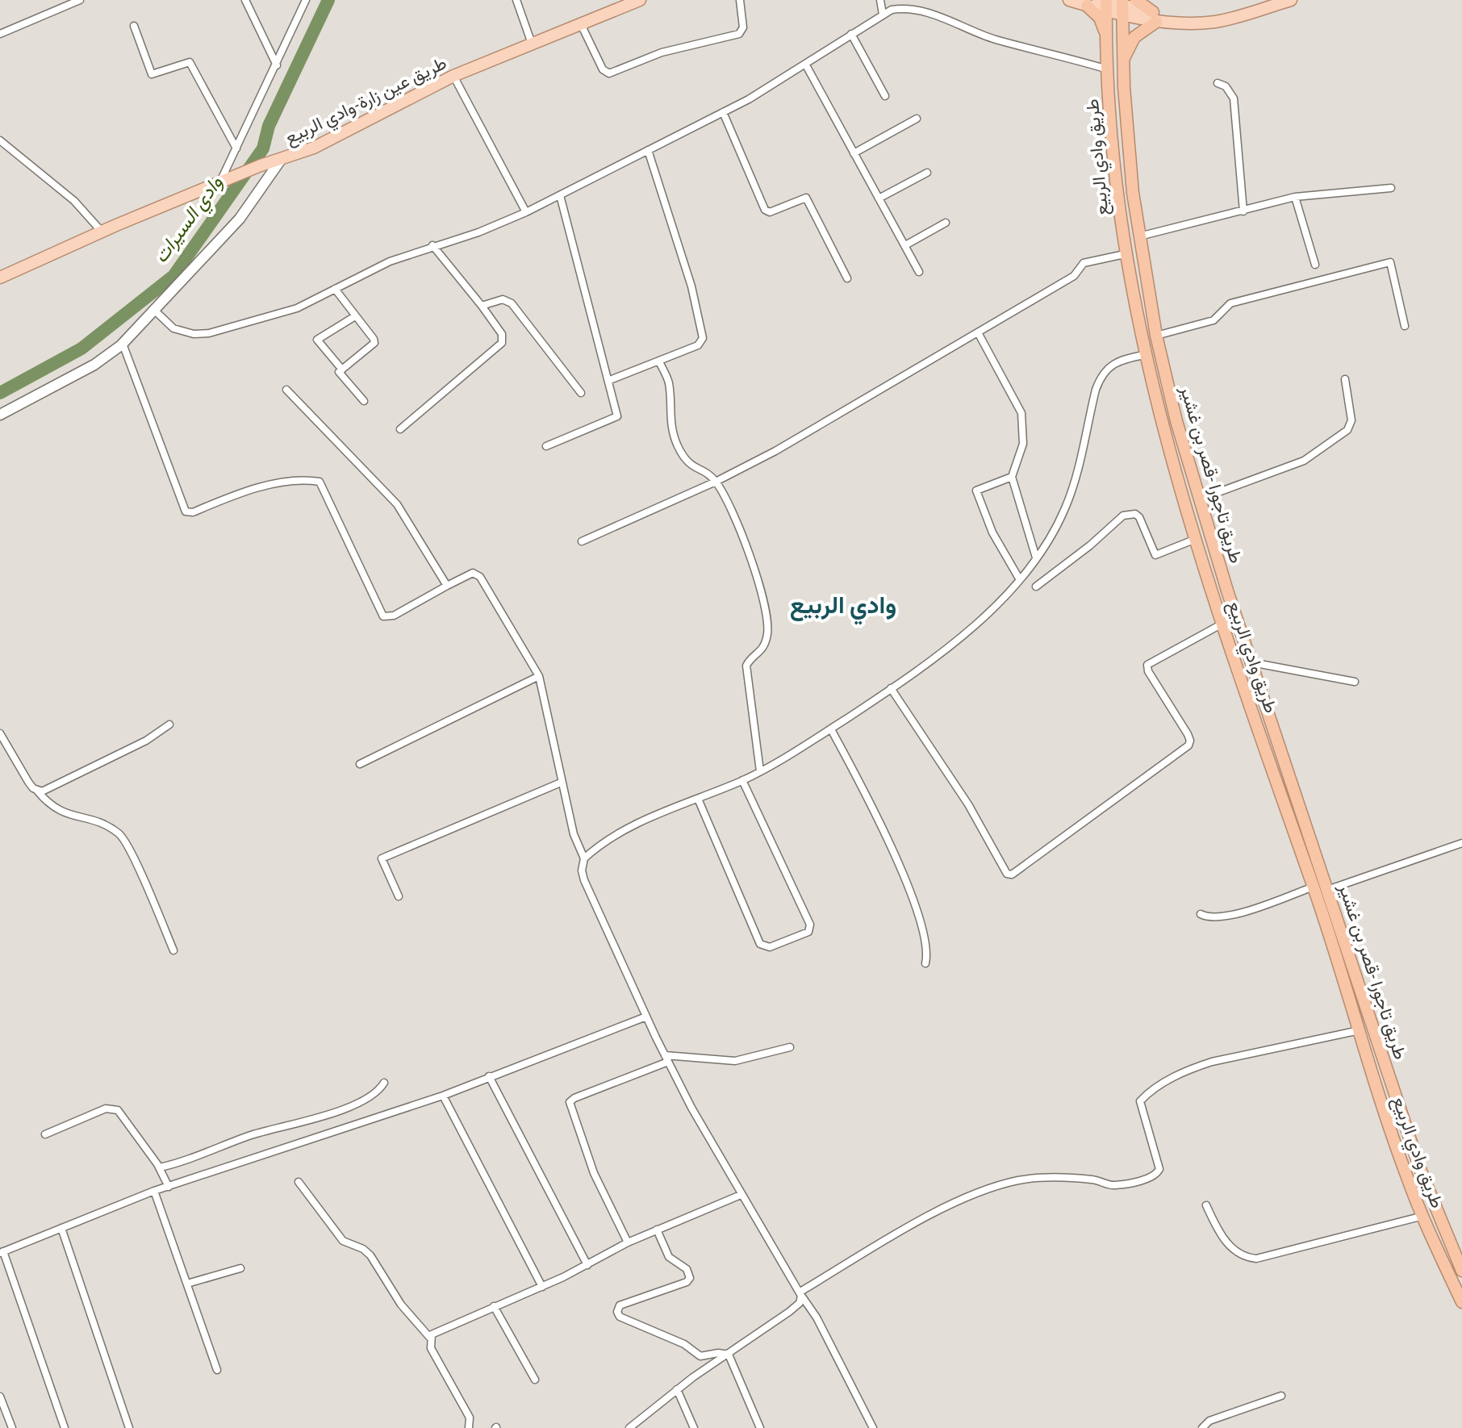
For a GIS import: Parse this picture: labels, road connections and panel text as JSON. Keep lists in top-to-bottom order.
{
  "streets": {
    "highway": ["طريق وادي الربيع", "طريق تاجورا -قصر بن غشير"],
    "main road": ["طريق عين زارة-وادي الربيع"]
  },
  "districts": ["وادي الربيع"],
  "water": ["وادي السيرات"]
}
